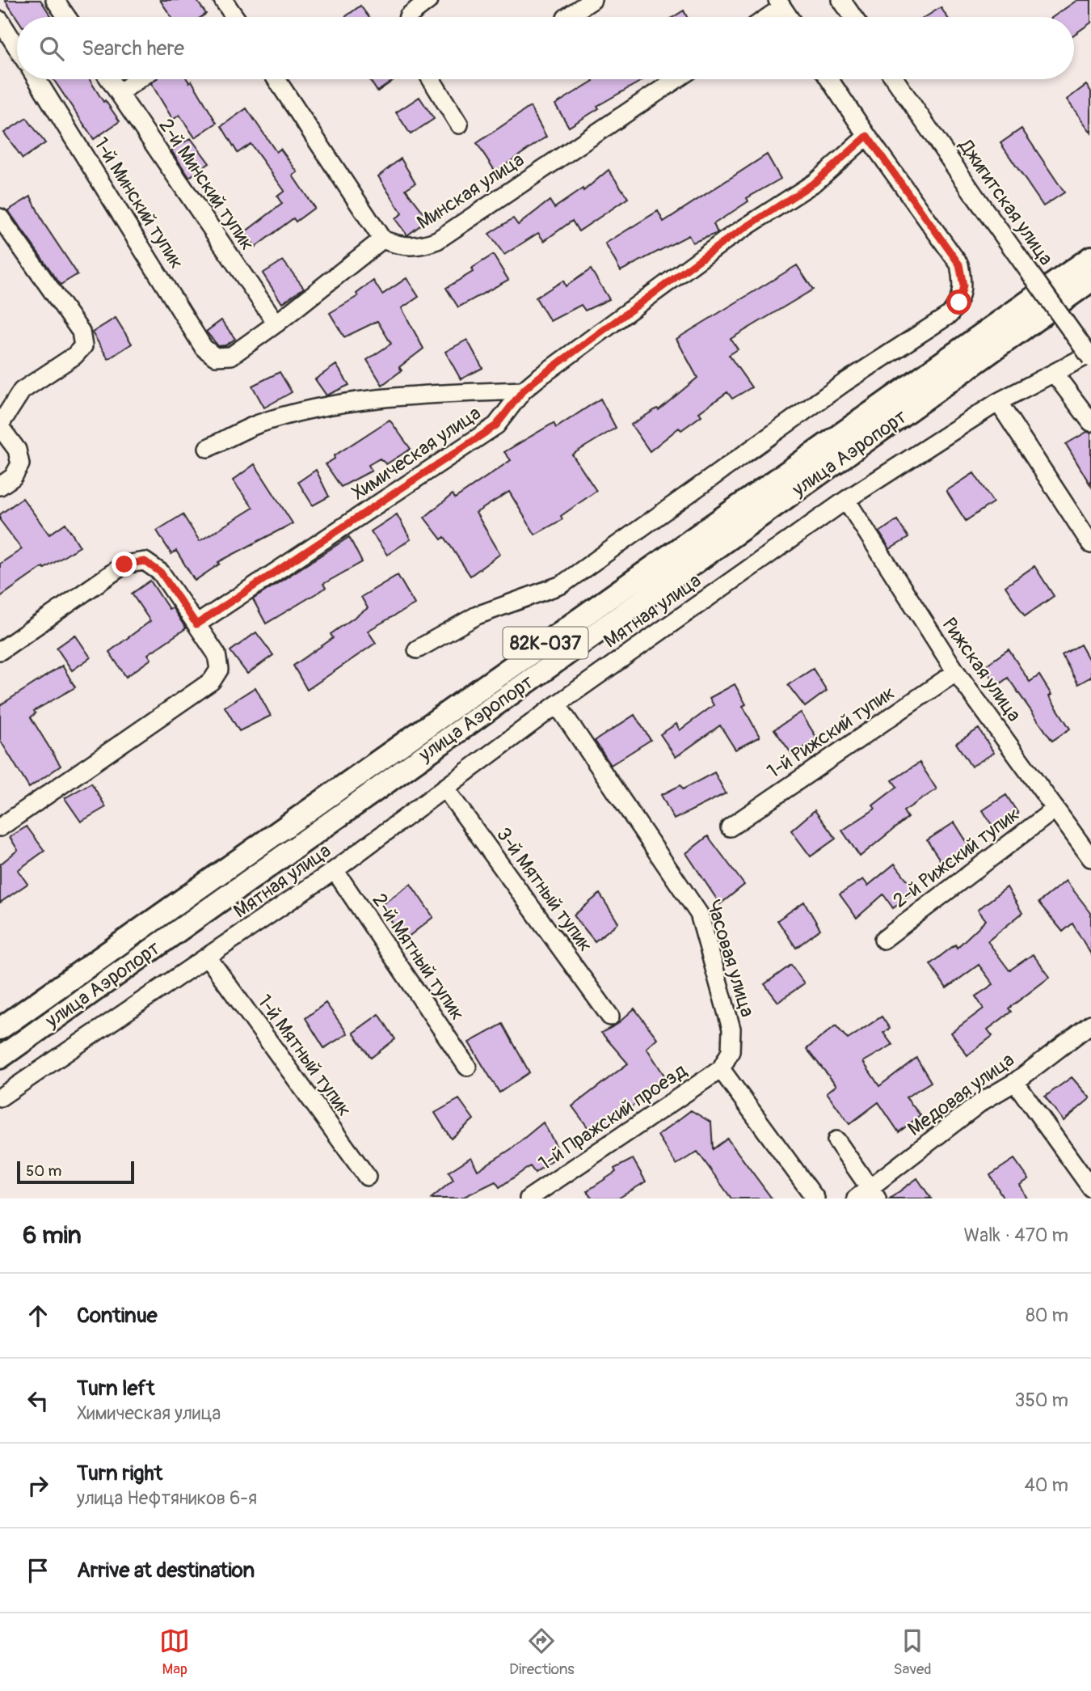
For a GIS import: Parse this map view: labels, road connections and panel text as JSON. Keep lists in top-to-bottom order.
{
  "streets": {
    "main road": ["улица Аэропорт", "82К-037"],
    "street": [
      "2-й Минский тупик",
      "Минская улица",
      "Джигитская улица",
      "1-й Минский тупик",
      "Химическая улица",
      "Мятная улица",
      "Рижская улица",
      "1-й Рижский тупик",
      "2-й Рижский тупик",
      "3-й Мятный тупик",
      "2-й Мятный тупик",
      "Часовая улица",
      "1-й Мятный тупик",
      "Медовая улица",
      "1-й Пражский проезд"
    ]
  },
  "crossings": [
    ["2-й Минский тупик", "1-й Минский тупик"],
    ["Мятная улица", "Рижская улица"],
    ["Мятная улица", "3-й Мятный тупик"],
    ["Мятная улица", "2-й Мятный тупик"],
    ["Мятная улица", "Часовая улица"],
    ["Мятная улица", "1-й Мятный тупик"],
    ["Рижская улица", "1-й Рижский тупик"],
    ["Рижская улица", "2-й Рижский тупик"],
    ["Часовая улица", "1-й Пражский проезд"]
  ],
  "scale_bar": "50 m",
  "page": {
    "search": "Search here",
    "scale": "50 m",
    "heading": ["6 min", "Walk · 470 m"],
    "list": [
      ["Continue", "80 m"],
      ["Turn left", "Химическая улица", "350 m"],
      ["Turn right", "улица Нефтяников 6-я", "40 m"],
      "Arrive at destination"
    ],
    "nav": ["Map", "Directions", "Saved"]
  }
}
